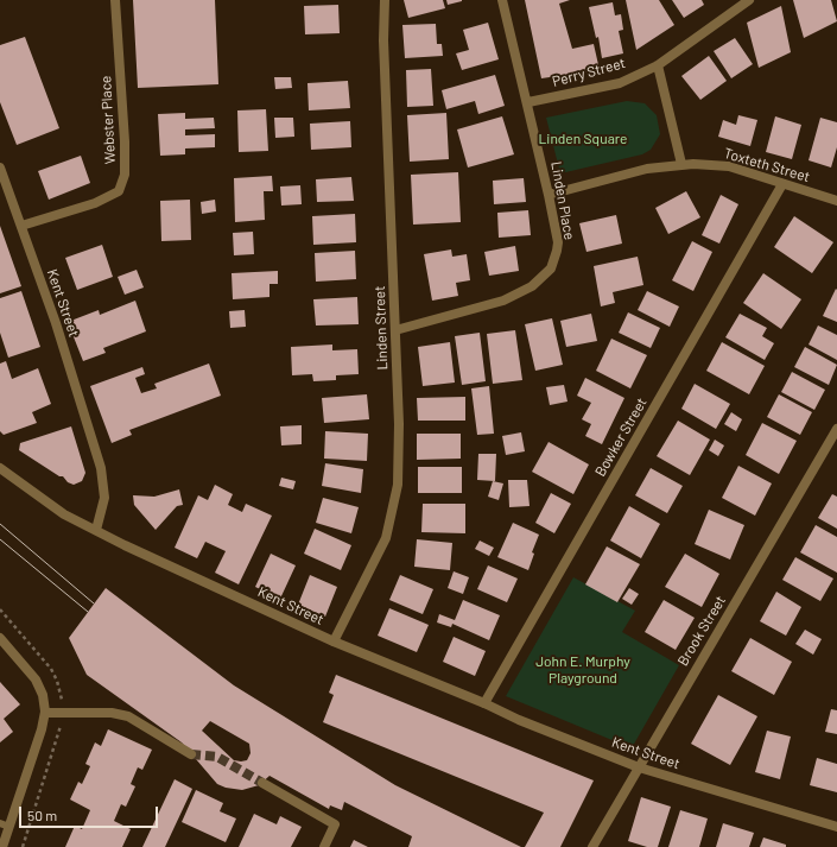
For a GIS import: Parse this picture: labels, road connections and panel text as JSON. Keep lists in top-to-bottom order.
{
  "streets": {
    "street": [
      "Perry Street",
      "Webster Place",
      "Toxteth Street",
      "Linden Place",
      "Kent Street",
      "Linden Street",
      "Bowker Street",
      "Brook Street"
    ]
  },
  "crossings": [
    ["Perry Street", "Linden Place"],
    ["Webster Place", "Kent Street"],
    ["Toxteth Street", "Linden Place"],
    ["Toxteth Street", "Bowker Street"],
    ["Linden Place", "Linden Street"],
    ["Kent Street", "Linden Street"],
    ["Kent Street", "Bowker Street"],
    ["Kent Street", "Brook Street"]
  ],
  "parks": ["Linden Square", "John E. Murphy Playground"],
  "scale_bar": "50 m"
}
